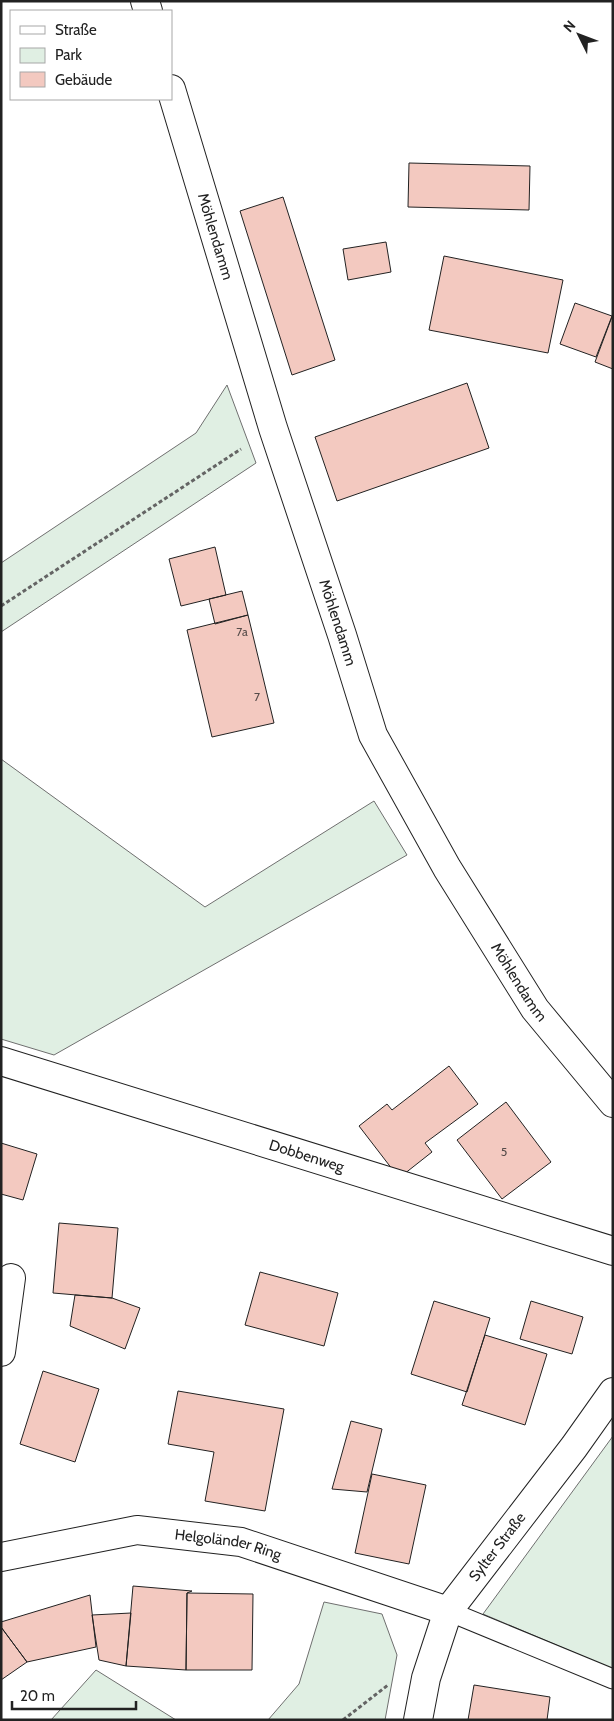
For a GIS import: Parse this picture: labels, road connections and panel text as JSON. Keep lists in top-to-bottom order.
{
  "streets": {
    "street": [
      "Möhlendamm",
      "Dobbenweg",
      "Helgoländer Ring",
      "Sylter Straße"
    ]
  },
  "crossings": [
    ["Helgoländer Ring", "Sylter Straße"]
  ],
  "house_numbers": ["7a", "7", "5"],
  "legend": ["Straße", "Park", "Gebäude"],
  "scale_bar": "20 m",
  "north": "top left"
}
